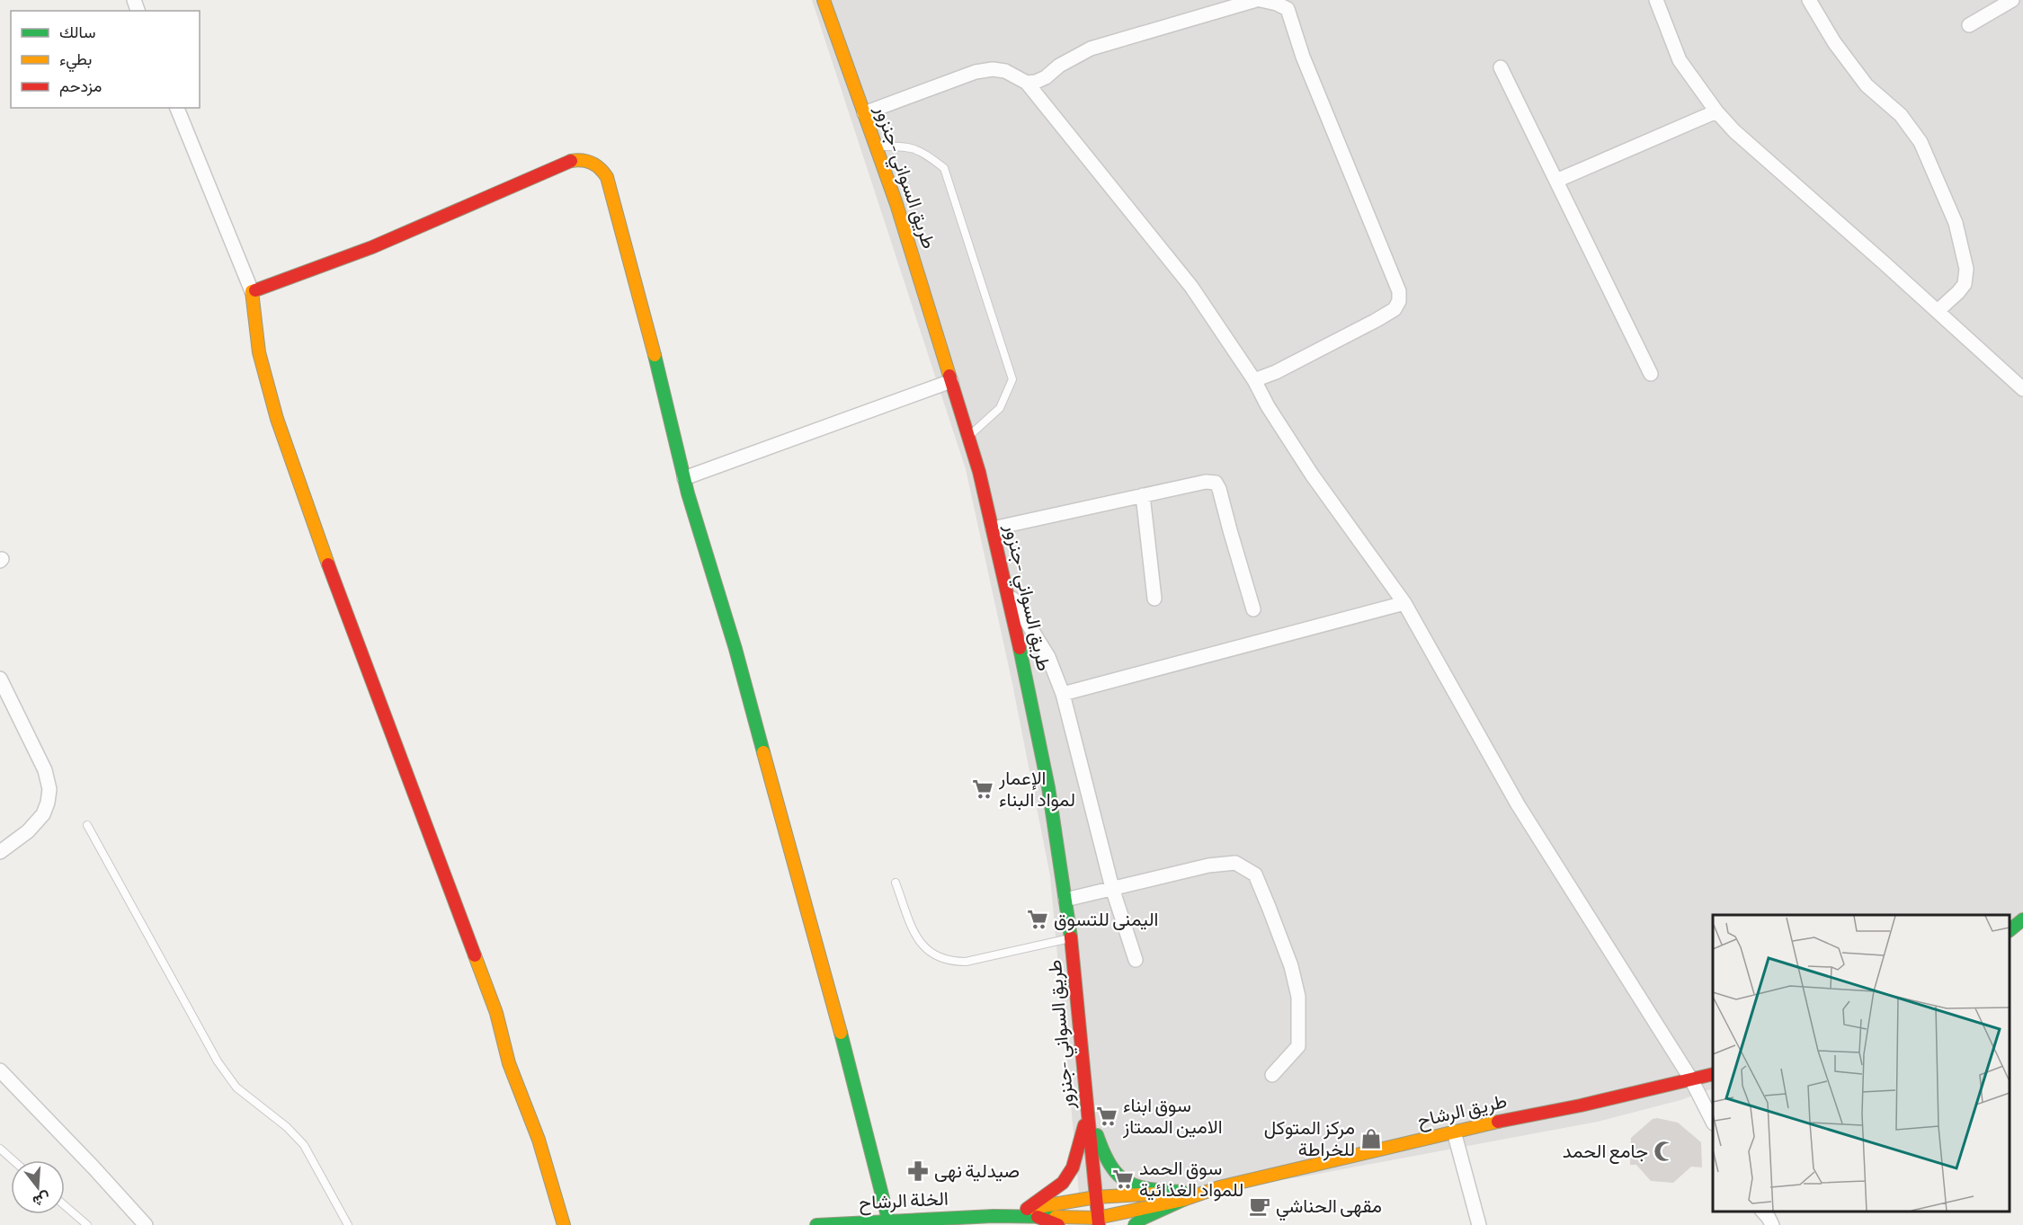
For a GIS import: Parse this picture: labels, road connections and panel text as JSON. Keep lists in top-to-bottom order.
{
  "streets": {
    "main road": ["طريق السواني -جنزور", "طريق الرشاح", "الخلة الرشاح"]
  },
  "crossings": [
    ["طريق السواني -جنزور", "طريق الرشاح"],
    ["طريق السواني -جنزور", "الخلة الرشاح"],
    ["طريق الرشاح", "الخلة الرشاح"]
  ],
  "places": {
    "supermarket": [
      "الإعمار لمواد البناء",
      "اليمنى للتسوق",
      "سوق ابناء الامين الممتاز",
      "سوق الحمد للمواد الغذائية"
    ],
    "shop": ["مركز المتوكل للخراطة"],
    "mosque": ["جامع الحمد"],
    "pharmacy": ["صيدلية نهى"],
    "cafe": ["مقهى الحناشي"]
  },
  "legend": ["سالك", "بطيء", "مزدحم"],
  "north": "bottom"
}
